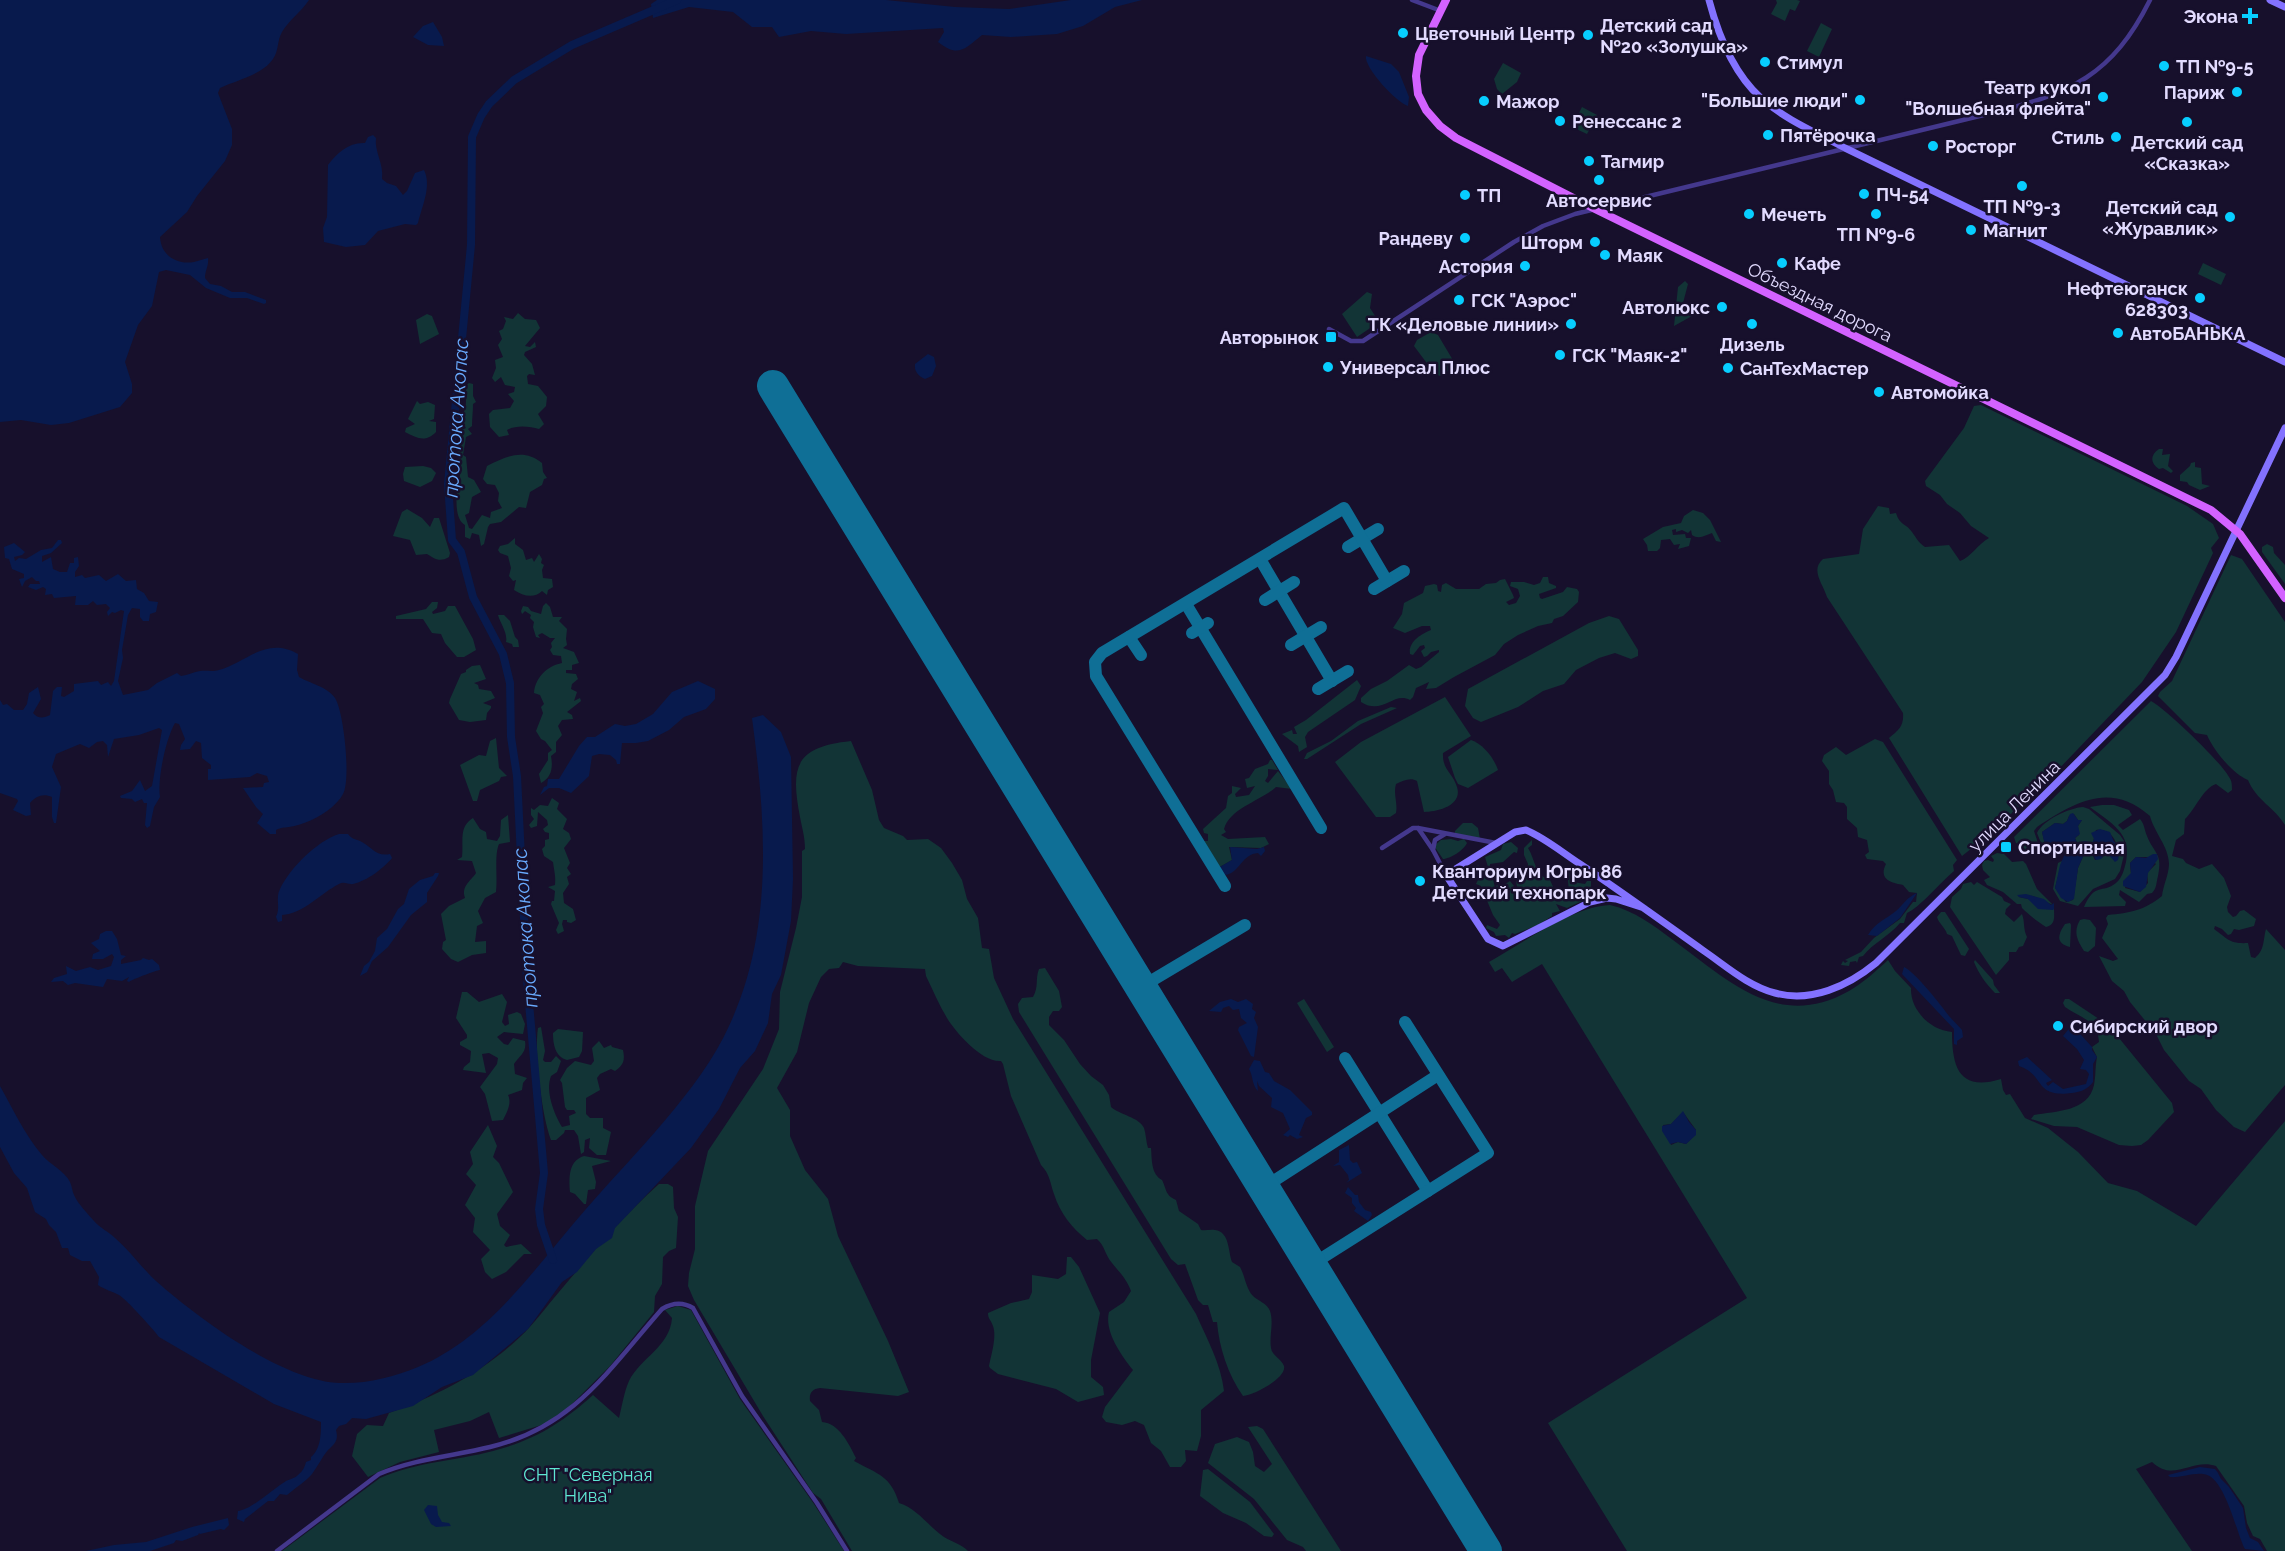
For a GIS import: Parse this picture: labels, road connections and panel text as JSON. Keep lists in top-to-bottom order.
{
  "streets": {
    "main road": ["Объездная дорога"],
    "street": ["улица Ленина"]
  },
  "crossings": [
    ["Объездная дорога", "улица Ленина"]
  ],
  "water": ["протока Акопас"],
  "parks": ["СНТ \"Северная Нива\""],
  "places": {
    "health": ["Экона"],
    "other": [
      "Цветочный Центр",
      "Детский сад №20 «Золушка»",
      "Стимул",
      "ТП №9-5",
      "Париж",
      "Театр кукол \"Волшебная флейта\"",
      "\"Большие люди\"",
      "Мажор",
      "Ренессанс 2",
      "Детский сад «Сказка»",
      "Пятёрочка",
      "Стиль",
      "Росторг",
      "Тагмир",
      "Автосервис",
      "ТП №9-3",
      "ПЧ-54",
      "ТП",
      "Мечеть",
      "ТП №9-6",
      "Детский сад «Журавлик»",
      "Магнит",
      "Рандеву",
      "Шторм",
      "Маяк",
      "Кафе",
      "Астория",
      "Нефтеюганск 628303",
      "ГСК \"Аэрос\"",
      "Автолюкс",
      "ТК «Деловые линии»",
      "Дизель",
      "АвтоБАНЬКА",
      "ГСК \"Маяк-2\"",
      "Универсал Плюс",
      "СанТехМастер",
      "Автомойка",
      "Кванториум Югры 86 Детский технопарк",
      "Сибирский двор"
    ],
    "transit": ["Авторынок", "Спортивная"]
  }
}
